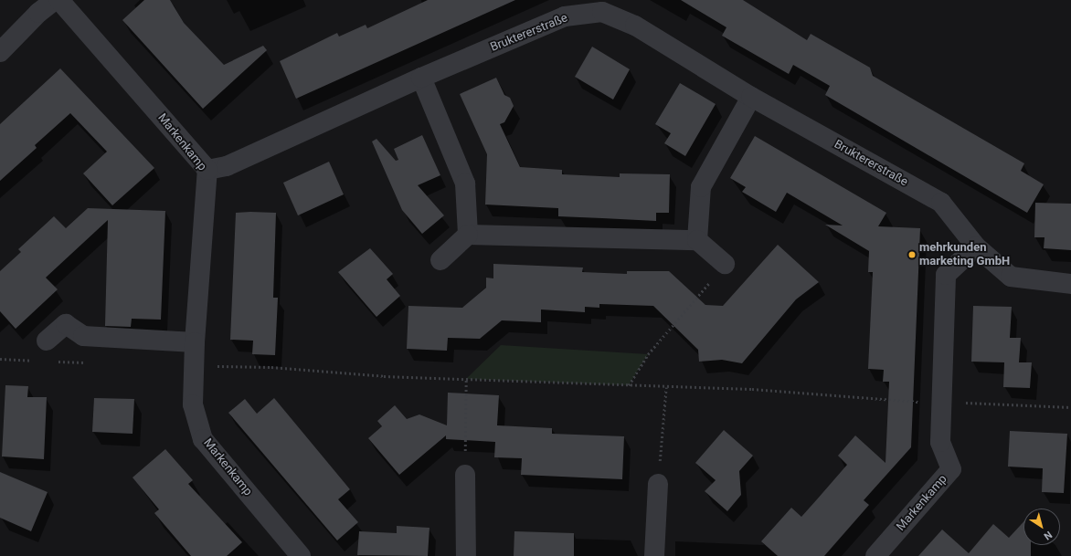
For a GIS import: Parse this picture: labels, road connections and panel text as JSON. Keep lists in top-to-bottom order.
{
  "streets": {
    "street": ["Bruktererstraße", "Markenkamp"]
  },
  "crossings": [
    ["Bruktererstraße", "Markenkamp"]
  ],
  "places": ["mehrkunden marketing GmbH"],
  "north": "bottom right"
}
